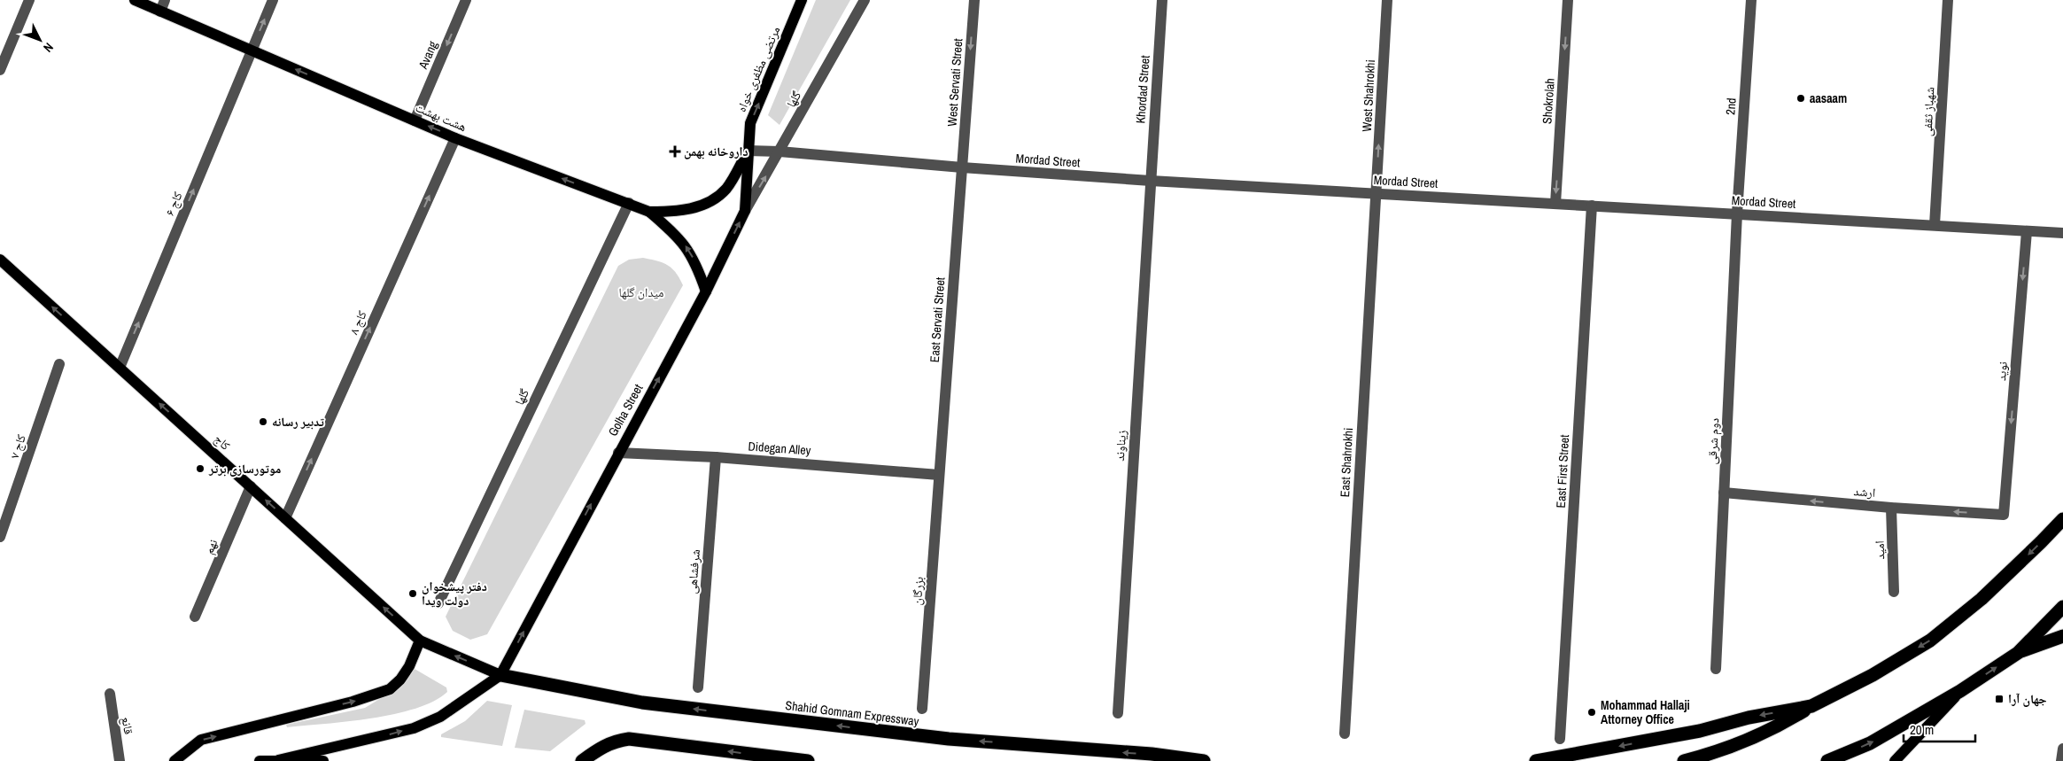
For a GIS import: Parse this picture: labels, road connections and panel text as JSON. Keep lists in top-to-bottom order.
{
  "streets": {
    "highway": ["Shahid Gomnam Expressway"],
    "main road": [
      "مرتضی مظفری خواه",
      "هشت بهشت",
      "Golha Street",
      "کاج"
    ],
    "street": [
      "Avang",
      "West Servati Street",
      "Khordad Street",
      "West Shahrokhi",
      "گلها",
      "Shokrolah",
      "2nd",
      "شهباز ثقفی",
      "Mordad Street",
      "کاج ۶",
      "East Servati Street",
      "کاج ۸",
      "نوید",
      "دوم شرقی",
      "زیناوند",
      "کاج ۷",
      "Didegan Alley",
      "East Shahrokhi",
      "East First Street",
      "ارشد",
      "نهم",
      "امید",
      "شرفشاهی",
      "بزرگان",
      "قانع"
    ]
  },
  "crossings": [
    ["Avang", "هشت بهشت"],
    ["مرتضی مظفری خواه", "Mordad Street"],
    ["مرتضی مظفری خواه", "Golha Street"],
    ["West Servati Street", "Mordad Street"],
    ["West Servati Street", "East Servati Street"],
    ["Khordad Street", "Mordad Street"],
    ["Khordad Street", "زیناوند"],
    ["West Shahrokhi", "Mordad Street"],
    ["West Shahrokhi", "East Shahrokhi"],
    ["گلها", "هشت بهشت"],
    ["گلها", "Mordad Street"],
    ["گلها", "Golha Street"],
    ["Shokrolah", "Mordad Street"],
    ["2nd", "Mordad Street"],
    ["2nd", "دوم شرقی"],
    ["شهباز ثقفی", "Mordad Street"],
    ["هشت بهشت", "کاج ۶"],
    ["هشت بهشت", "کاج ۸"],
    ["هشت بهشت", "Golha Street"],
    ["Mordad Street", "East Servati Street"],
    ["Mordad Street", "نوید"],
    ["Mordad Street", "Golha Street"],
    ["Mordad Street", "دوم شرقی"],
    ["Mordad Street", "زیناوند"],
    ["Mordad Street", "East Shahrokhi"],
    ["Mordad Street", "East First Street"],
    ["کاج ۶", "کاج"],
    ["East Servati Street", "Didegan Alley"],
    ["East Servati Street", "بزرگان"],
    ["کاج ۸", "کاج"],
    ["نوید", "ارشد"],
    ["Golha Street", "کاج"],
    ["Golha Street", "Didegan Alley"],
    ["Golha Street", "Shahid Gomnam Expressway"],
    ["دوم شرقی", "ارشد"],
    ["کاج", "نهم"],
    ["کاج", "Shahid Gomnam Expressway"],
    ["Didegan Alley", "شرفشاهی"],
    ["Didegan Alley", "بزرگان"],
    ["ارشد", "امید"]
  ],
  "one_way": [
    "Avang",
    "مرتضی مظفری خواه",
    "West Servati Street",
    "West Shahrokhi",
    "Shokrolah",
    "هشت بهشت",
    "کاج ۶",
    "کاج ۸",
    "نوید",
    "Golha Street",
    "کاج",
    "ارشد"
  ],
  "parks": ["میدان گلها"],
  "places": {
    "other": [
      "aasaam",
      "تدبیر رسانه",
      "موتورسازی برتر",
      "دفتر پیشخوان دولت ویدا",
      "Mohammad Hallaji Attorney Office"
    ],
    "health": ["داروخانه بهمن"],
    "transit": ["جهان آرا"]
  },
  "scale_bar": "20 m",
  "north": "bottom right"
}
